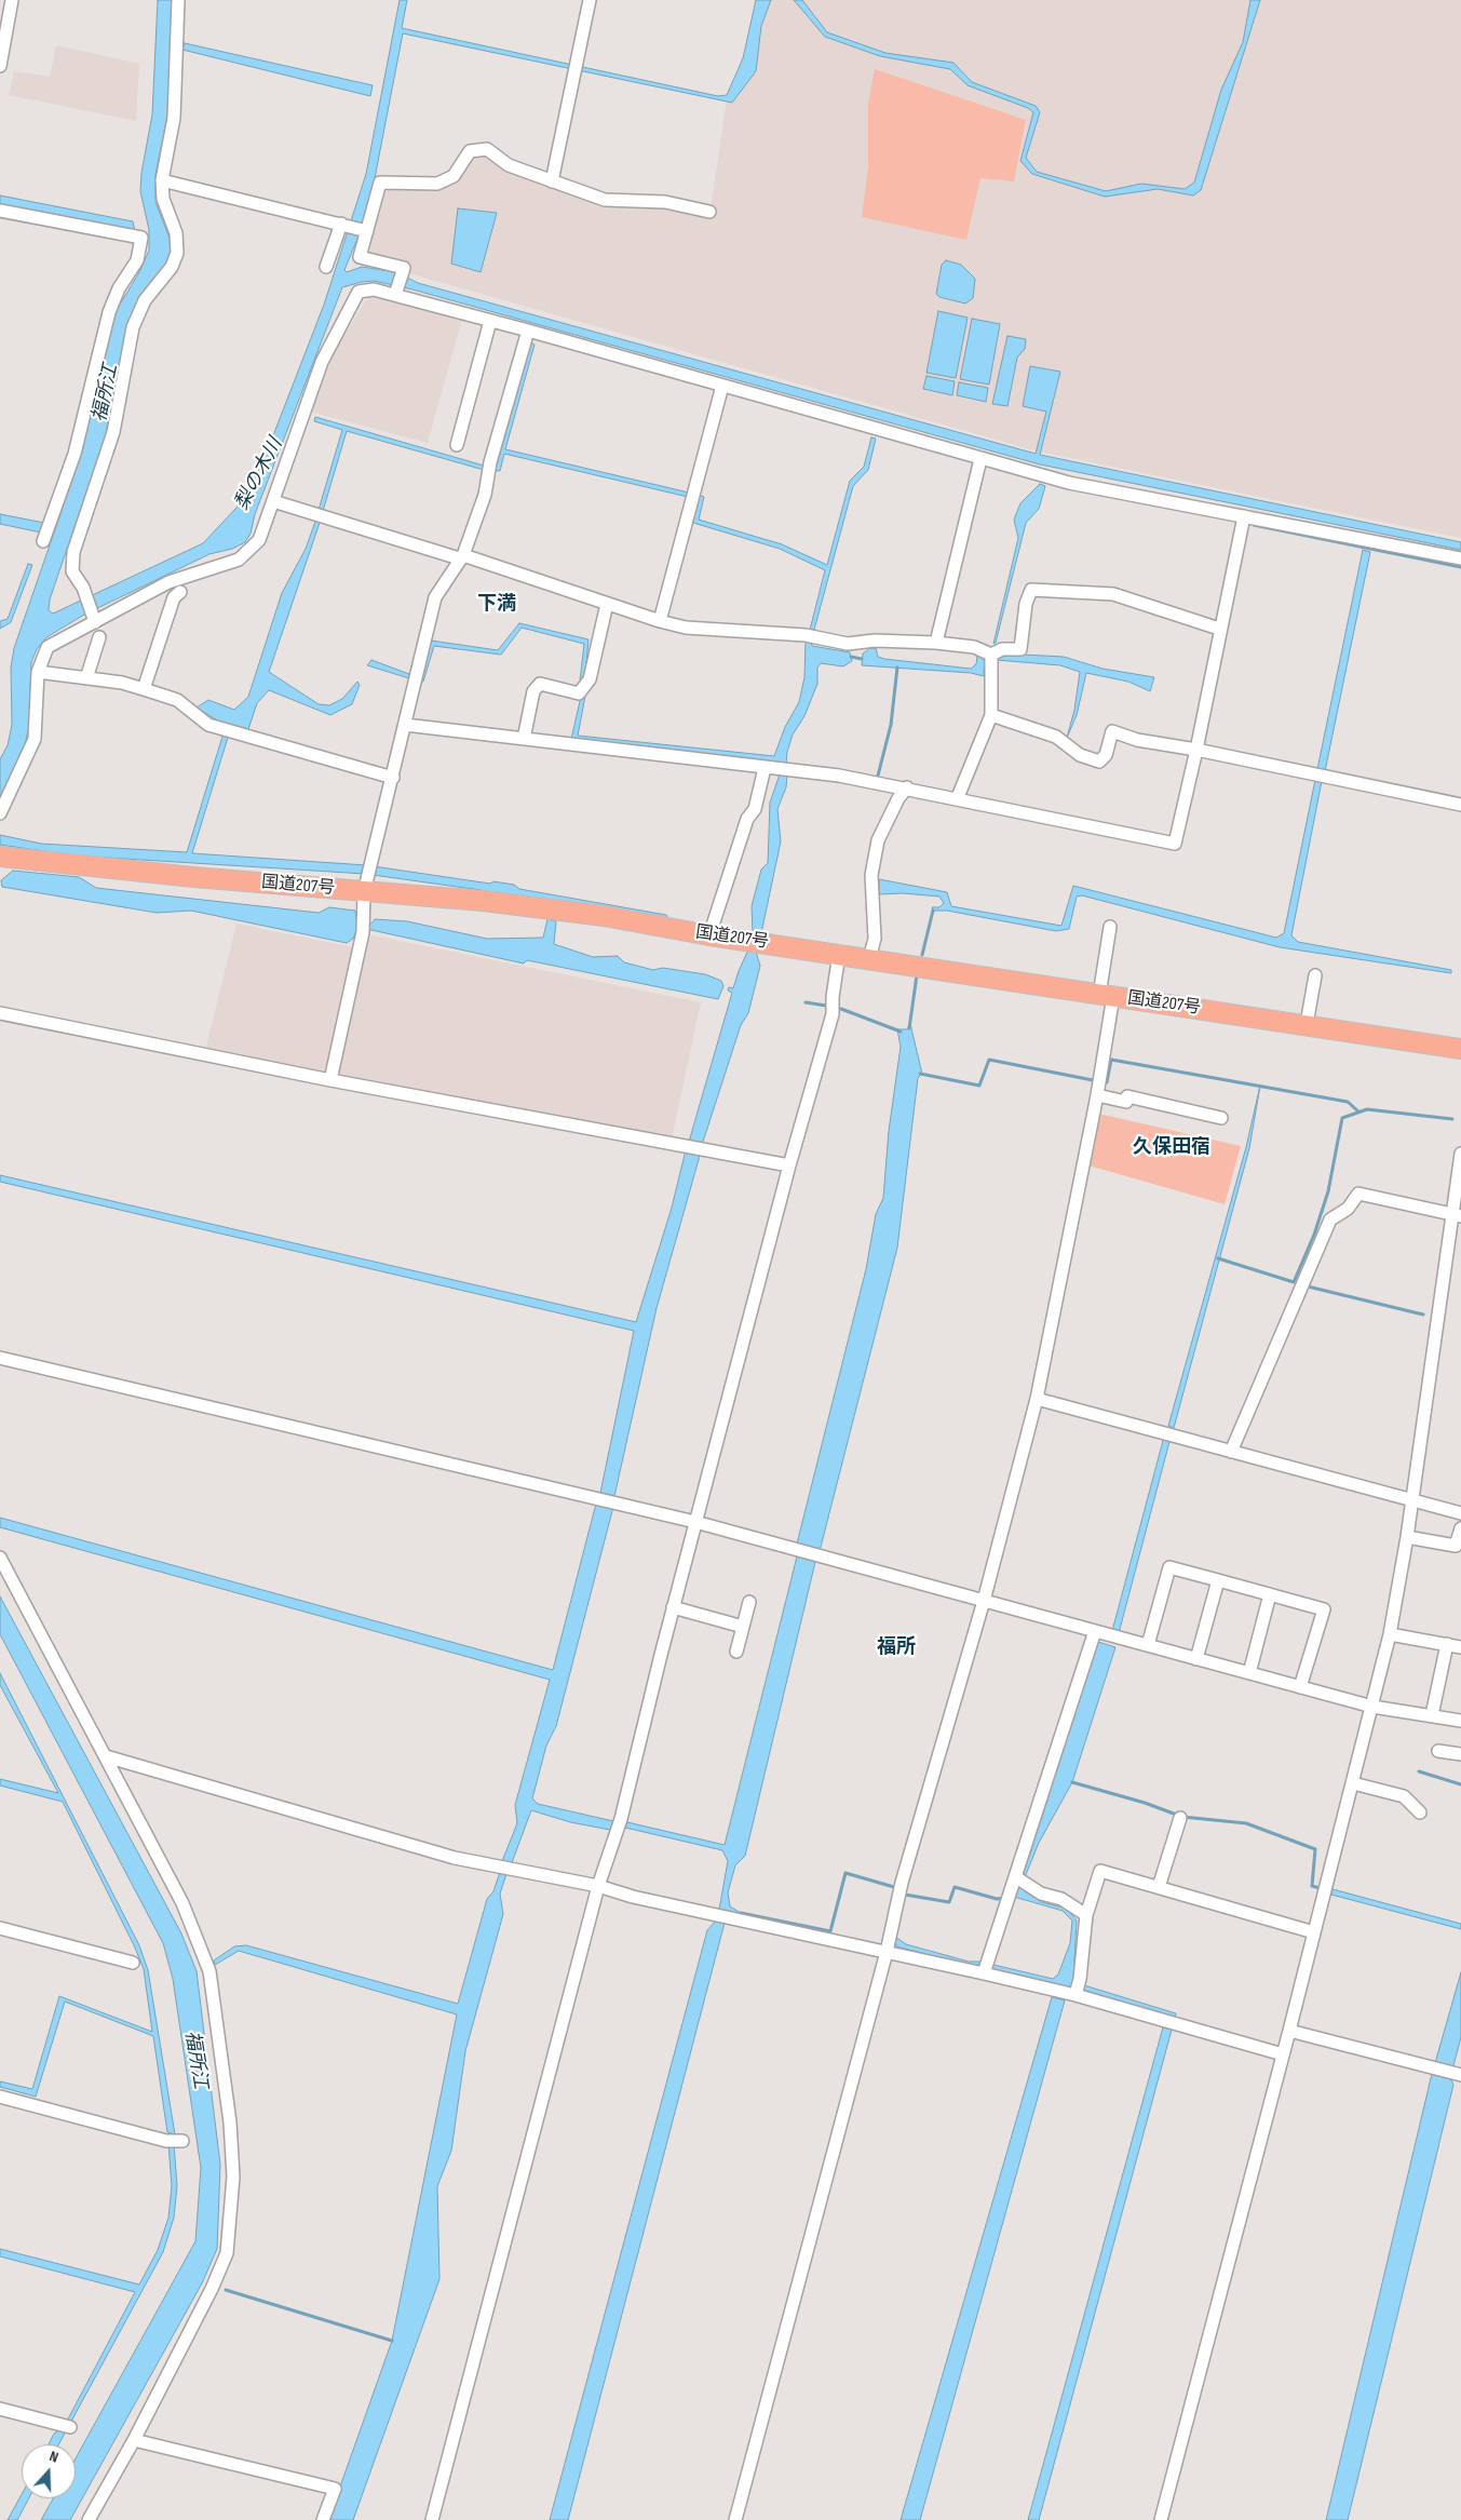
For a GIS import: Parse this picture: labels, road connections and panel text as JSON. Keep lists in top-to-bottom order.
{
  "streets": {
    "highway": ["国道207号"]
  },
  "districts": ["下満", "久保田宿", "福所"],
  "water": ["福所江", "梨の木川"],
  "north": "top"
}
